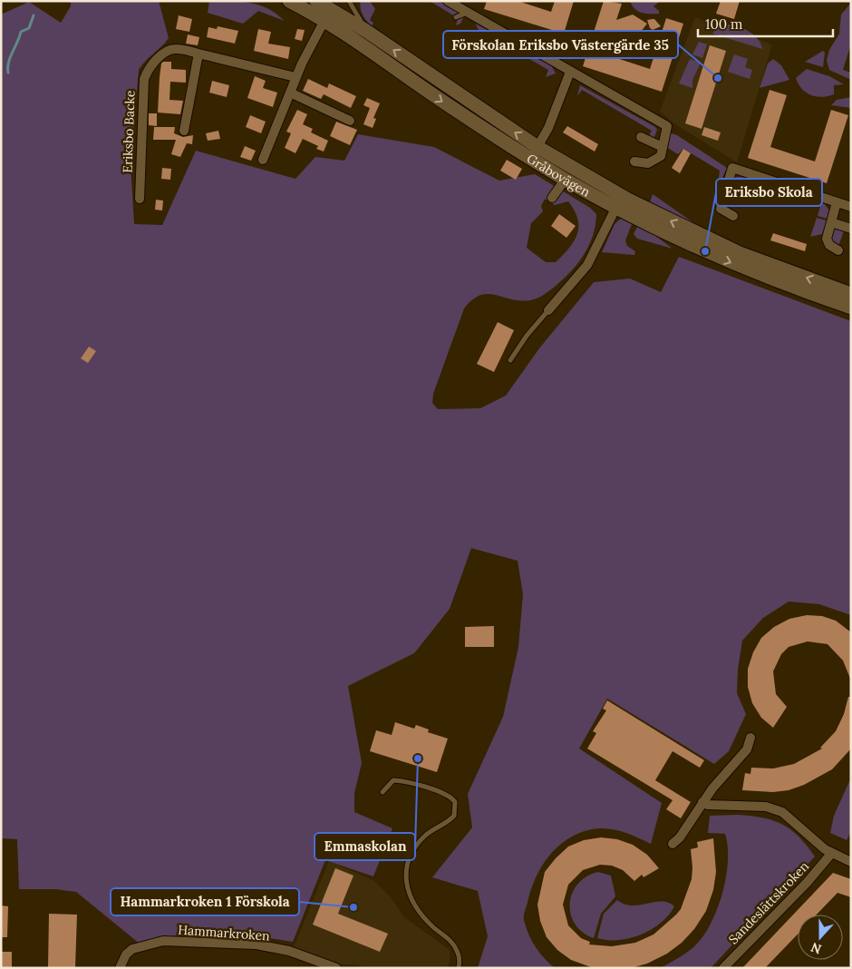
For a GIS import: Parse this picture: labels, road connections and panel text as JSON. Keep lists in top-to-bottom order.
{
  "streets": {
    "main road": ["Gråbovägen"],
    "street": ["Eriksbo Backe", "Sandeslättskroken", "Hammarkroken"]
  },
  "places": [
    "Förskolan Eriksbo Västergärde 35",
    "Eriksbo Skola",
    "Emmaskolan",
    "Hammarkroken 1 Förskola"
  ],
  "scale_bar": "100 m",
  "north": "bottom"
}
